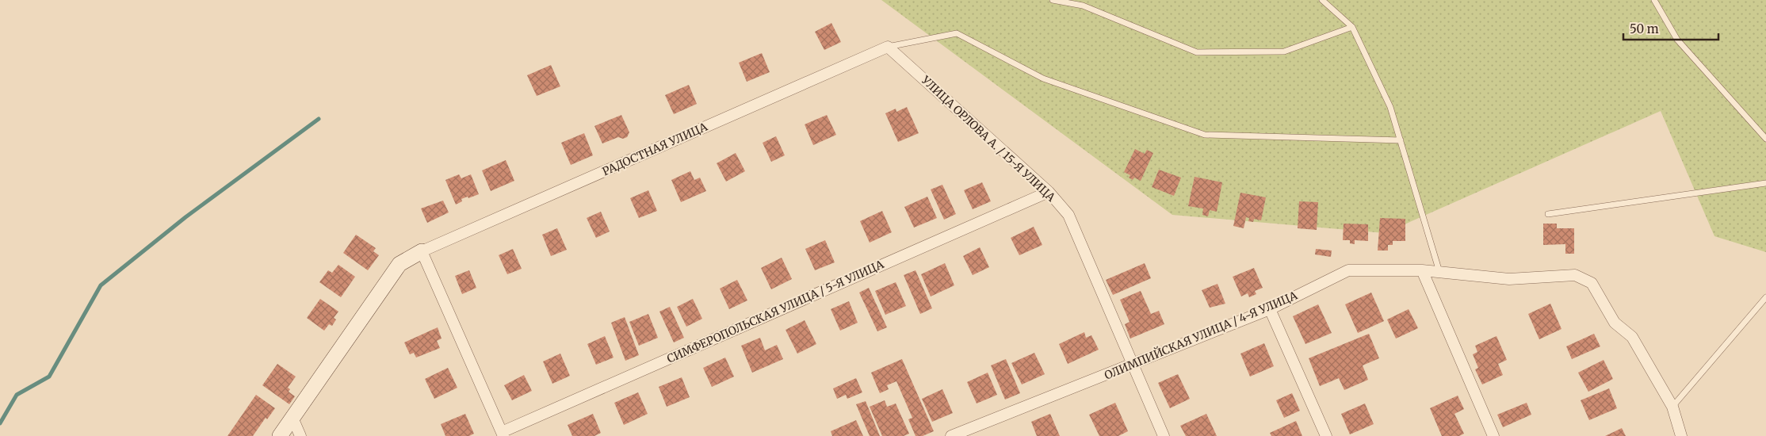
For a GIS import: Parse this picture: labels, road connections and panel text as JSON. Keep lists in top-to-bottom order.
{
  "streets": {
    "street": [
      "УЛИЦА ОРЛОВА А. / 15-Я УЛИЦА",
      "РАДОСТНАЯ УЛИЦА",
      "СИМФЕРОПОЛЬСКАЯ УЛИЦА / 5-Я УЛИЦА",
      "ОЛИМПИЙСКАЯ УЛИЦА / 4-Я УЛИЦА"
    ]
  },
  "crossings": [
    ["УЛИЦА ОРЛОВА А. / 15-Я УЛИЦА", "РАДОСТНАЯ УЛИЦА"],
    ["УЛИЦА ОРЛОВА А. / 15-Я УЛИЦА", "СИМФЕРОПОЛЬСКАЯ УЛИЦА / 5-Я УЛИЦА"],
    ["УЛИЦА ОРЛОВА А. / 15-Я УЛИЦА", "ОЛИМПИЙСКАЯ УЛИЦА / 4-Я УЛИЦА"]
  ],
  "scale_bar": "50 m"
}
